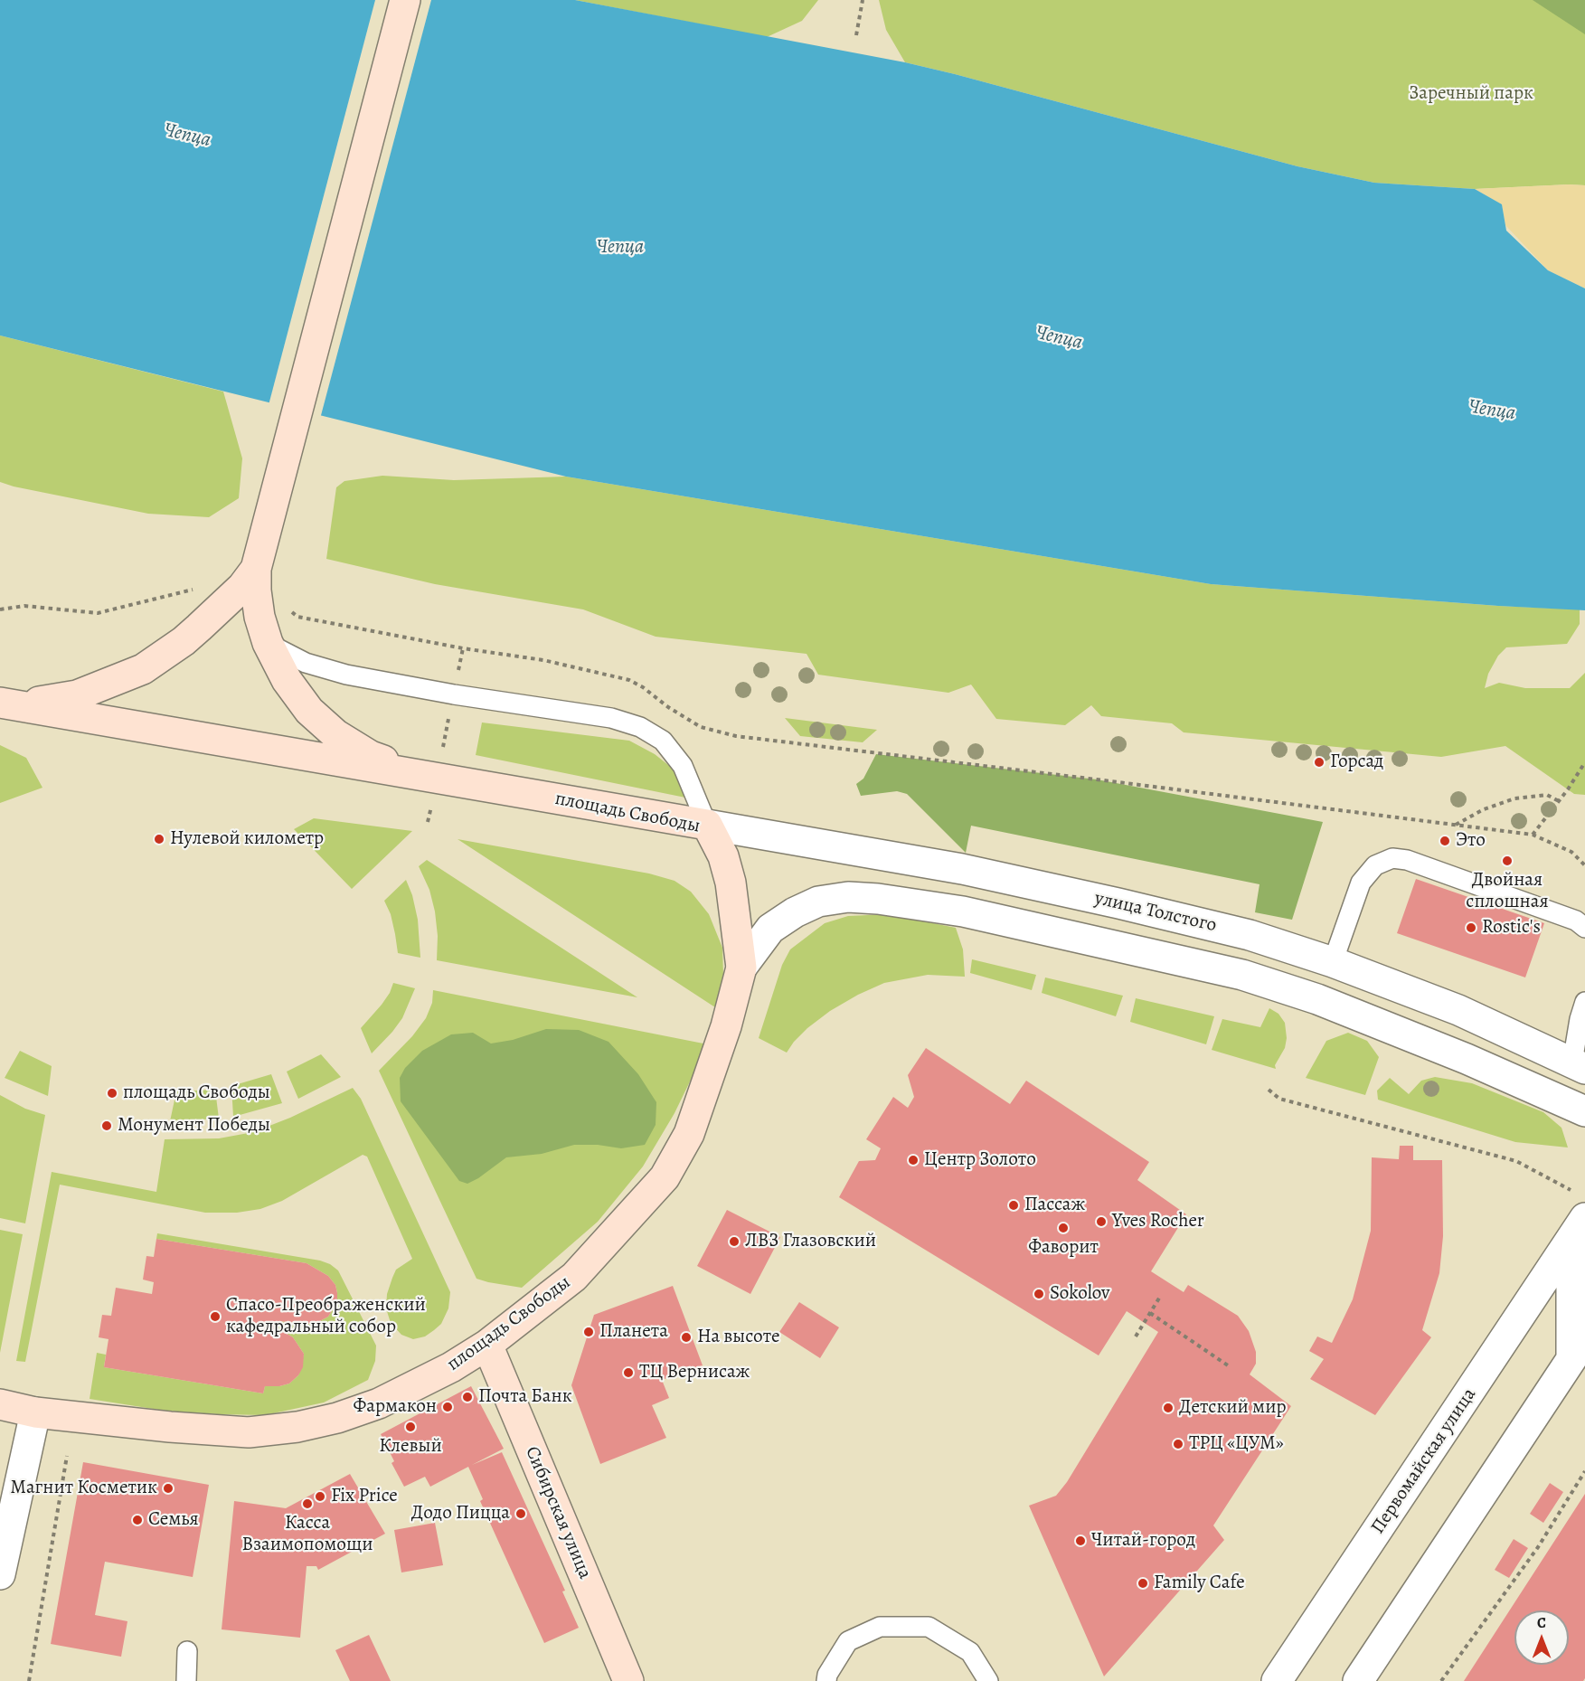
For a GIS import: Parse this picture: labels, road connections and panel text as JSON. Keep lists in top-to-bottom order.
{
  "streets": {
    "main road": ["площадь Свободы", "Сибирская улица"],
    "street": ["улица Толстого", "Первомайская улица"]
  },
  "crossings": [
    ["площадь Свободы", "улица Толстого"],
    ["площадь Свободы", "Сибирская улица"]
  ],
  "water": ["Чепца"],
  "parks": ["Заречный парк"],
  "places": [
    "Горсад",
    "Нулевой километр",
    "Это",
    "Двойная сплошная",
    "Rostic's",
    "площадь Свободы",
    "Монумент Победы",
    "Центр Золото",
    "Пассаж",
    "Yves Rocher",
    "Фаворит",
    "ЛВЗ Глазовский",
    "Sokolov",
    "Спасо-Преображенский кафедральный собор",
    "Планета",
    "На высоте",
    "ТЦ Вернисаж",
    "Почта Банк",
    "Фармакон",
    "Детский мир",
    "Клевый",
    "ТРЦ «ЦУМ»",
    "Магнит Косметик",
    "Fix Price",
    "Касса Взаимопомощи",
    "Додо Пицца",
    "Семья",
    "Читай-город",
    "Family Cafe"
  ],
  "north": "top"
}
